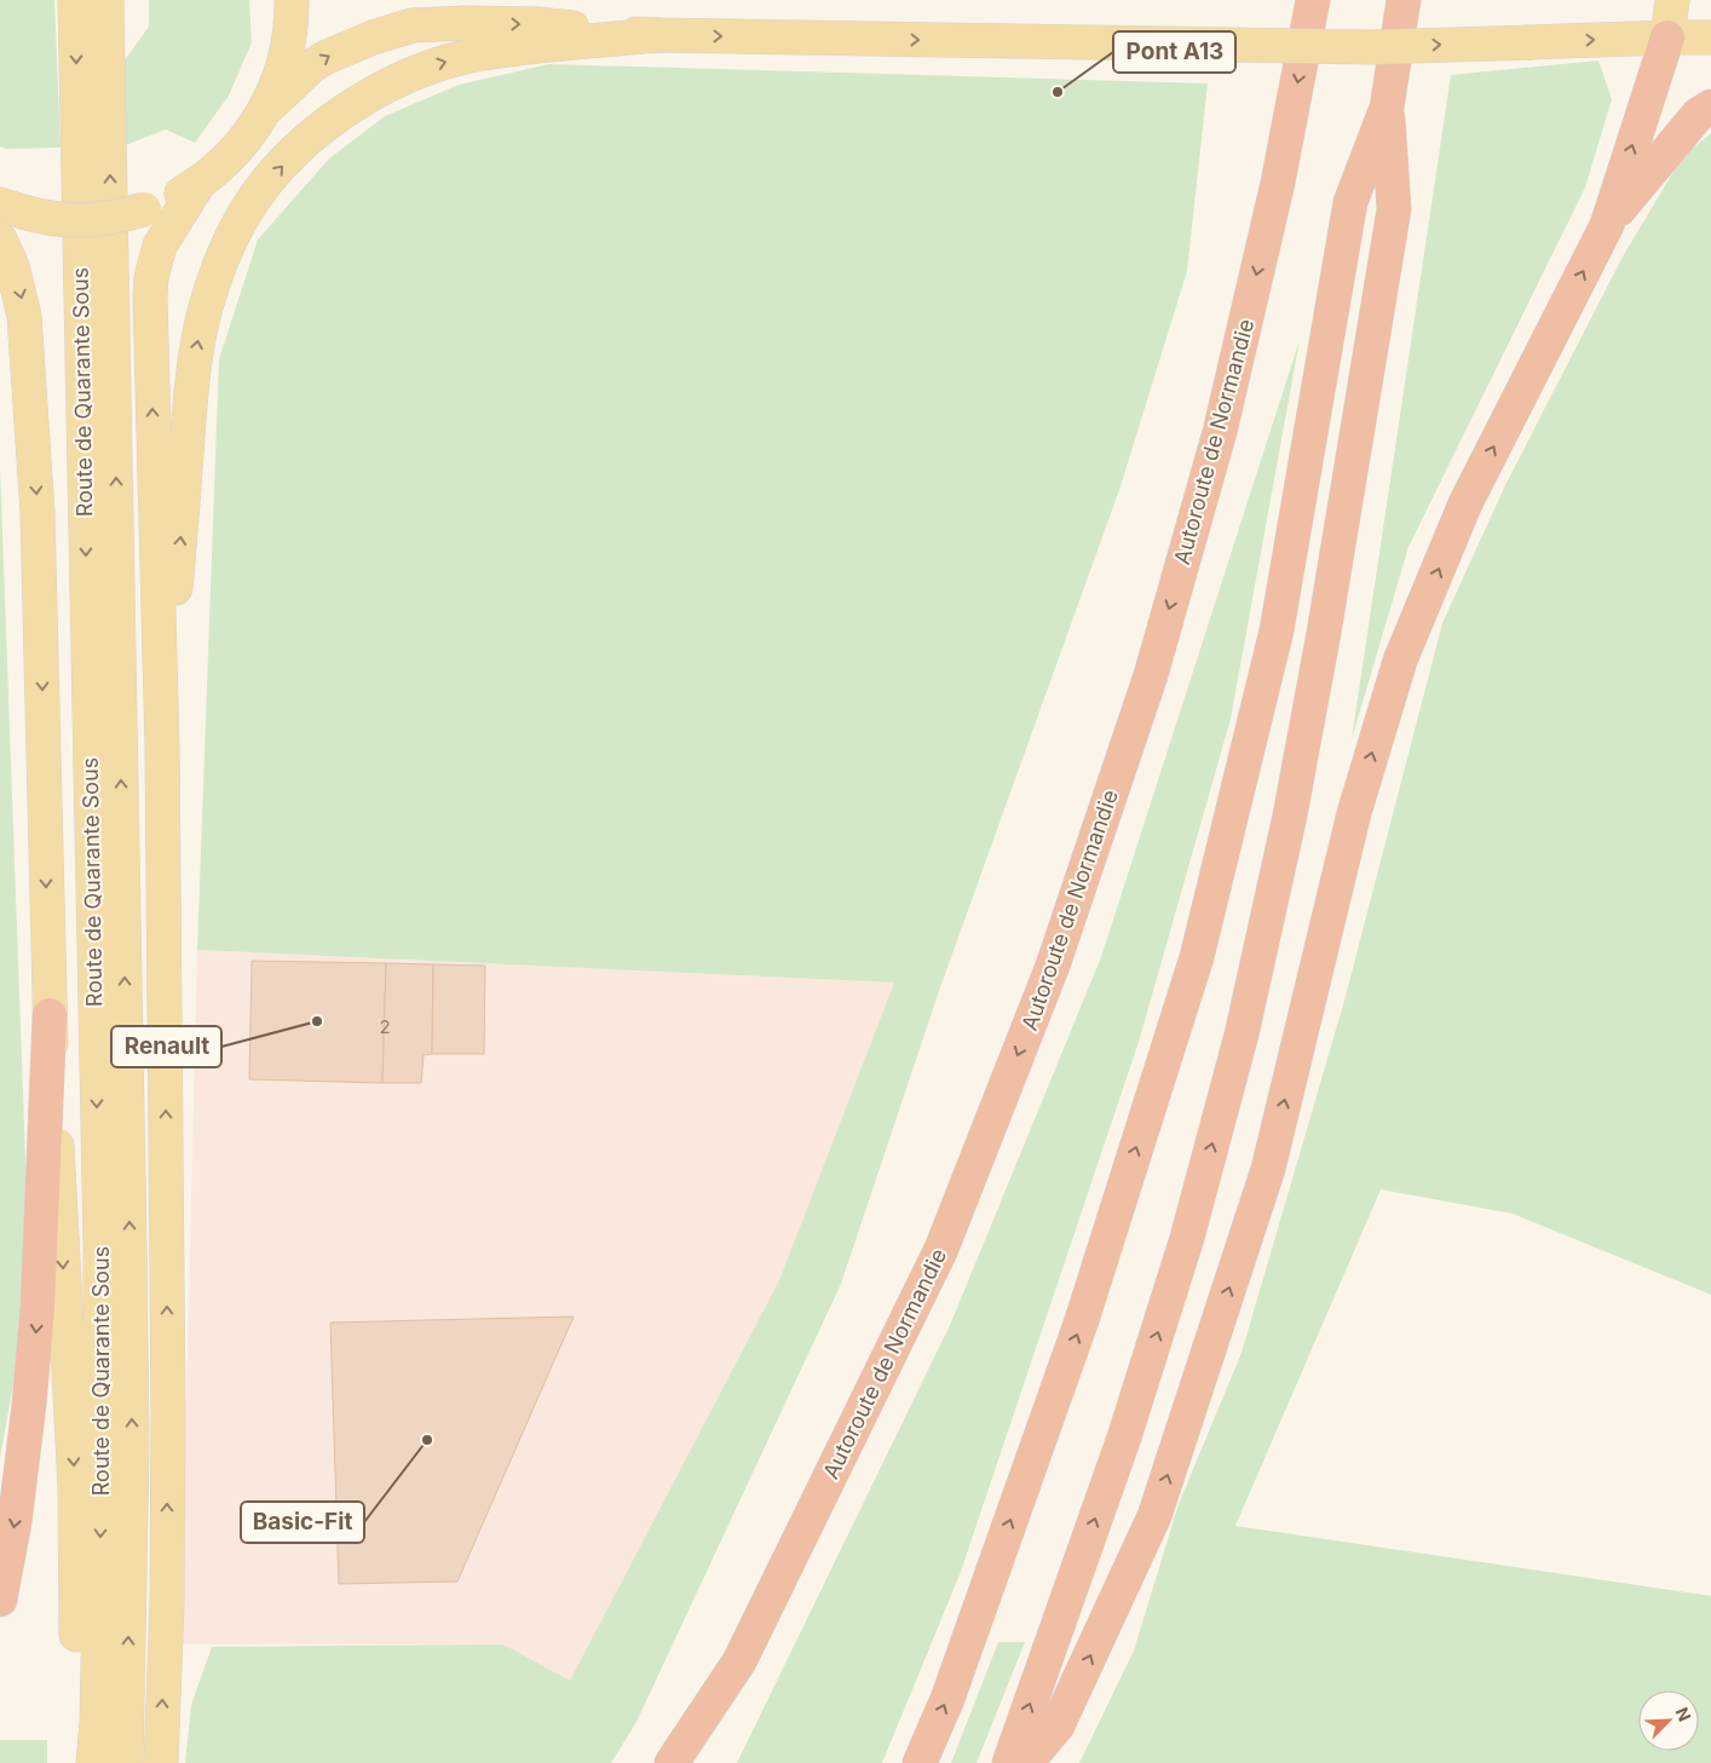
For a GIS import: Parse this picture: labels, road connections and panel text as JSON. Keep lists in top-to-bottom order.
{
  "streets": {
    "highway": ["Autoroute de Normandie"],
    "main road": ["Route de Quarante Sous"]
  },
  "places": ["Pont A13", "Renault", "Basic-Fit"],
  "house_numbers": ["2"],
  "north": "top right"
}
